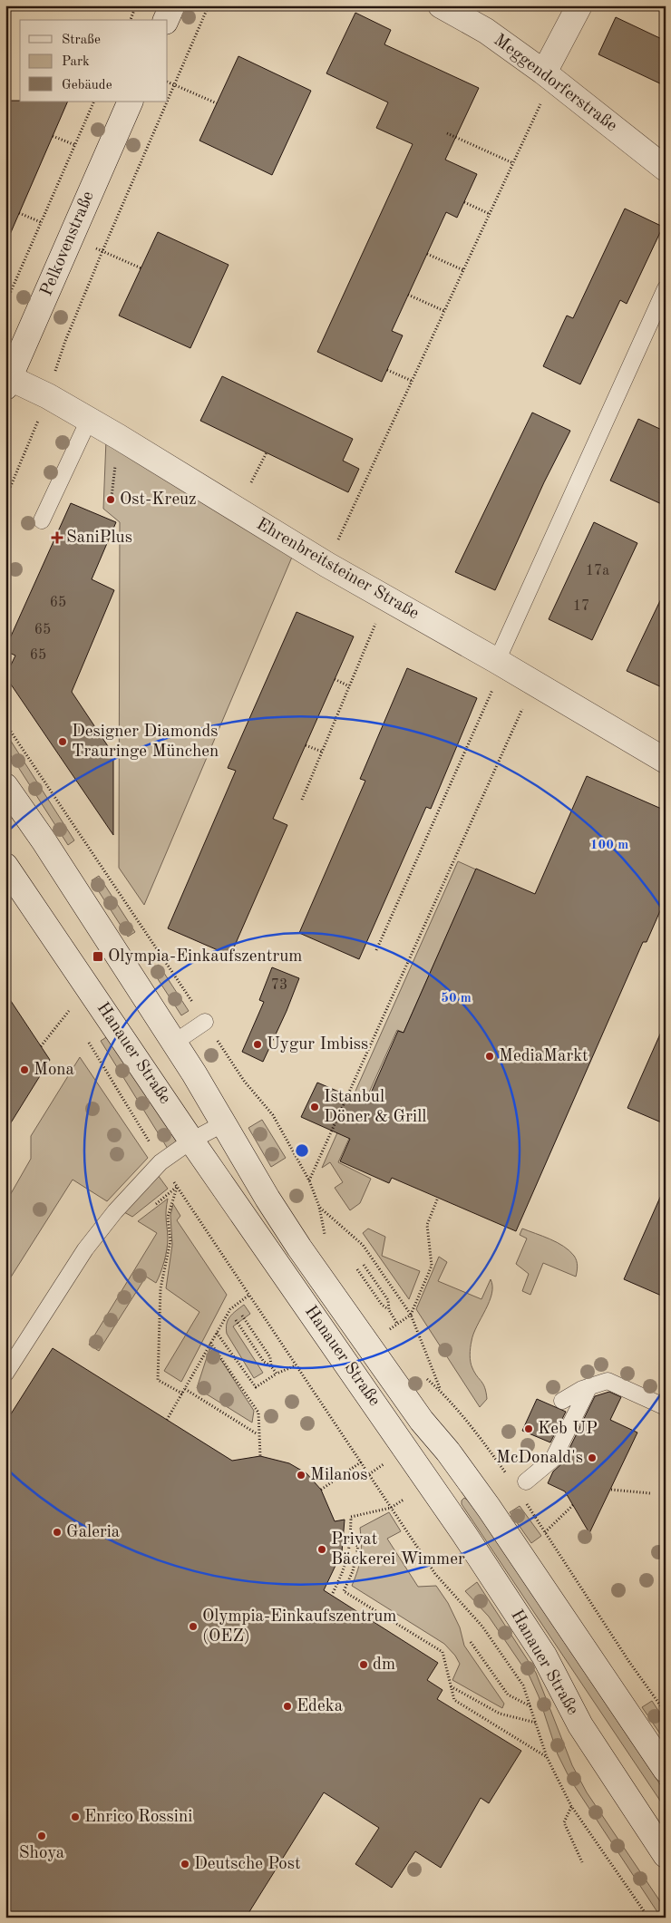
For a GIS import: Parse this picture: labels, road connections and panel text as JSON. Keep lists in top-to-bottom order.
{
  "streets": {
    "main road": [
      "Meggendorferstraße",
      "Pelkovenstraße",
      "Ehrenbreitsteiner Straße",
      "Hanauer Straße"
    ]
  },
  "crossings": [
    ["Pelkovenstraße", "Ehrenbreitsteiner Straße"]
  ],
  "places": {
    "other": [
      "Ost-Kreuz",
      "Designer Diamonds Trauringe München",
      "Uygur Imbiss",
      "MediaMarkt",
      "Mona",
      "Istanbul Döner & Grill",
      "Keb UP",
      "McDonald's",
      "Milanos",
      "Galeria",
      "Privat Bäckerei Wimmer",
      "Olympia-Einkaufszentrum (OEZ)",
      "dm",
      "Edeka",
      "Enrico Rossini",
      "Shoya",
      "Deutsche Post"
    ],
    "health": ["SaniPlus"],
    "transit": ["Olympia-Einkaufszentrum"]
  },
  "house_numbers": [
    "17a",
    "65",
    "17",
    "65",
    "65",
    "73"
  ],
  "legend": ["Straße", "Park", "Gebäude"],
  "rings": ["100 m", "50 m"]
}
